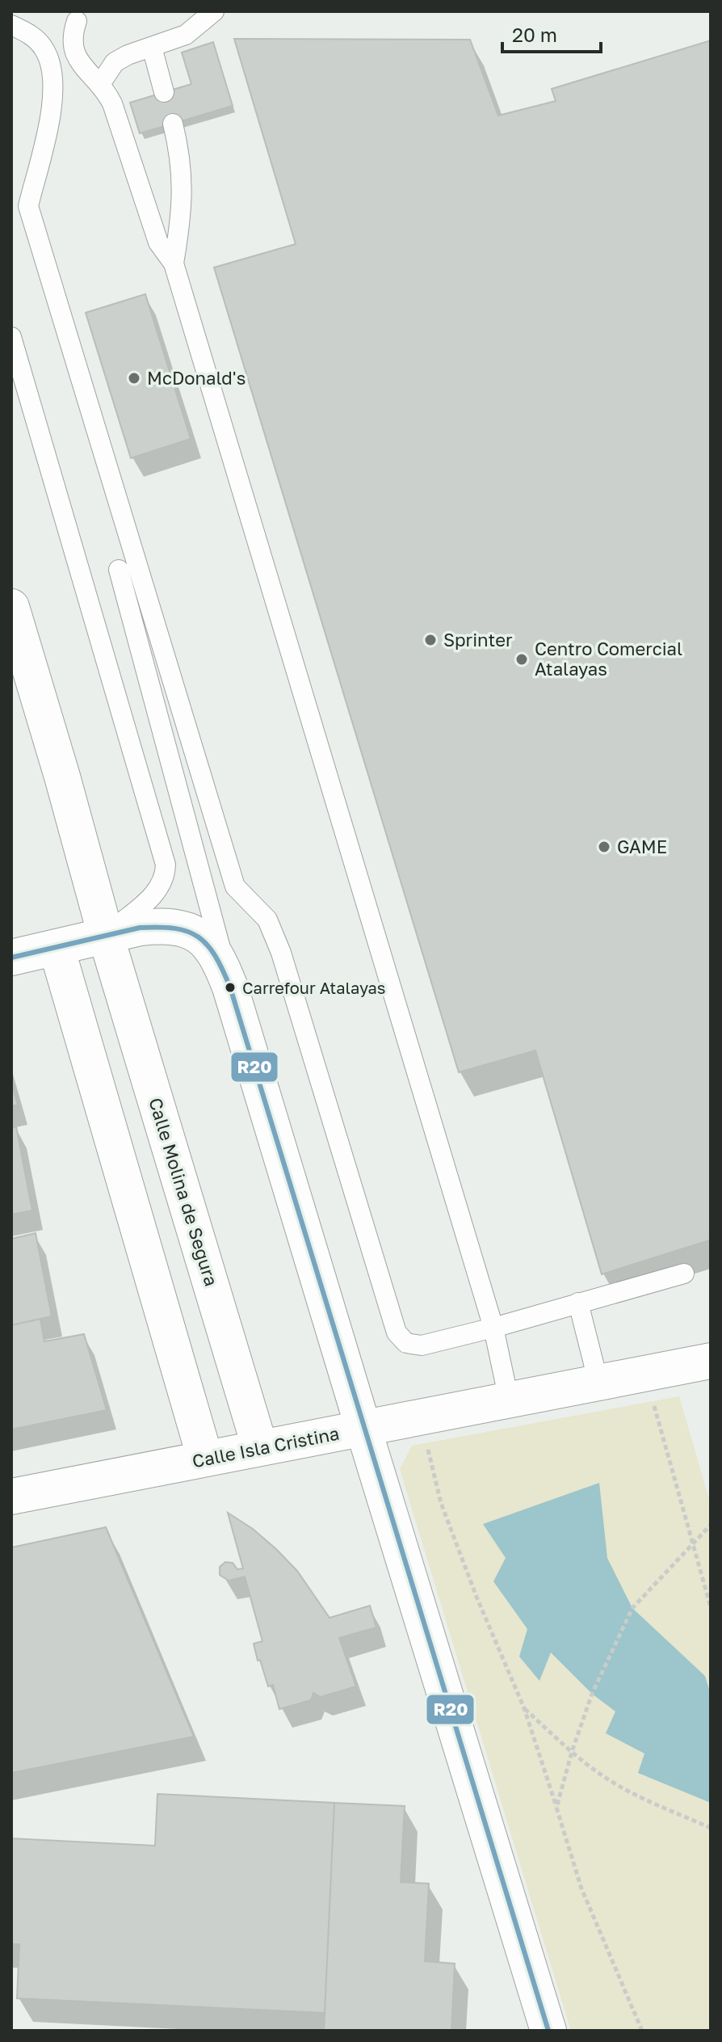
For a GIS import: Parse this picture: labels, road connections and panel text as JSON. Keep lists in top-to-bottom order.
{
  "streets": {
    "street": ["Calle Molina de Segura", "Calle Isla Cristina"]
  },
  "crossings": [
    ["Calle Molina de Segura", "Calle Isla Cristina"]
  ],
  "places": [
    "McDonald's",
    "Sprinter",
    "Centro Comercial Atalayas",
    "GAME",
    "Carrefour Atalayas"
  ],
  "lines": ["transit line R20"],
  "scale_bar": "20 m"
}
